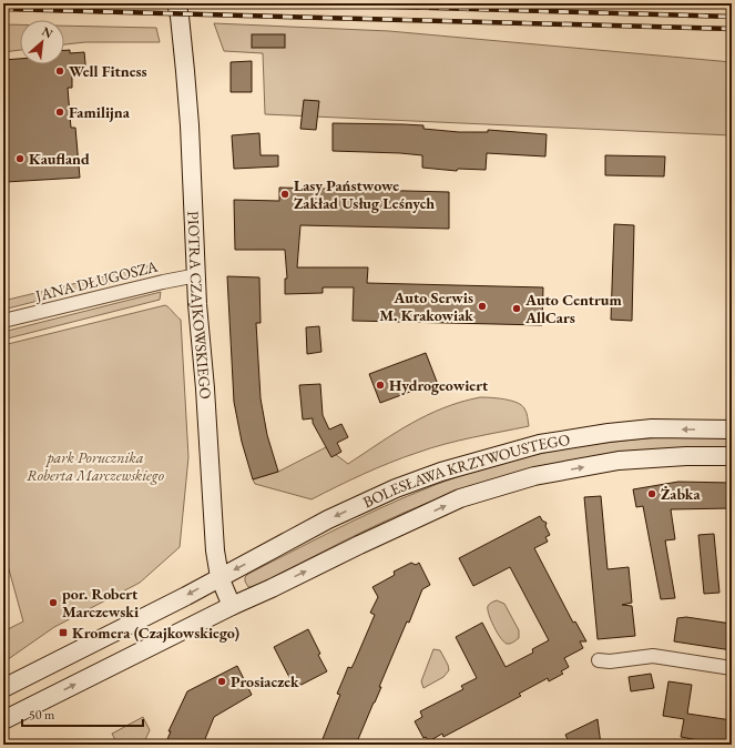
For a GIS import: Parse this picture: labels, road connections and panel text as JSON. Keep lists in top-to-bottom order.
{
  "streets": {
    "main road": ["PIOTRA CZAJKOWSKIEGO", "BOLESŁAWA KRZYWOUSTEGO"],
    "street": ["JANA DŁUGOSZA"]
  },
  "crossings": [
    ["JANA DŁUGOSZA", "PIOTRA CZAJKOWSKIEGO"],
    ["PIOTRA CZAJKOWSKIEGO", "BOLESŁAWA KRZYWOUSTEGO"]
  ],
  "parks": ["park Porucznika Roberta Marczewskiego"],
  "places": {
    "other": [
      "Well Fitness",
      "Familijna",
      "Kaufland",
      "Lasy Państwowe Zakład Usług Leśnych",
      "Auto Serwis M. Krakowiak",
      "Auto Centrum AllCars",
      "Hydrogeowiert",
      "Żabka",
      "por. Robert Marczewski",
      "Prosiaczek"
    ],
    "transit": ["Kromera (Czajkowskiego)"]
  },
  "scale_bar": "50 m",
  "north": "top right"
}
